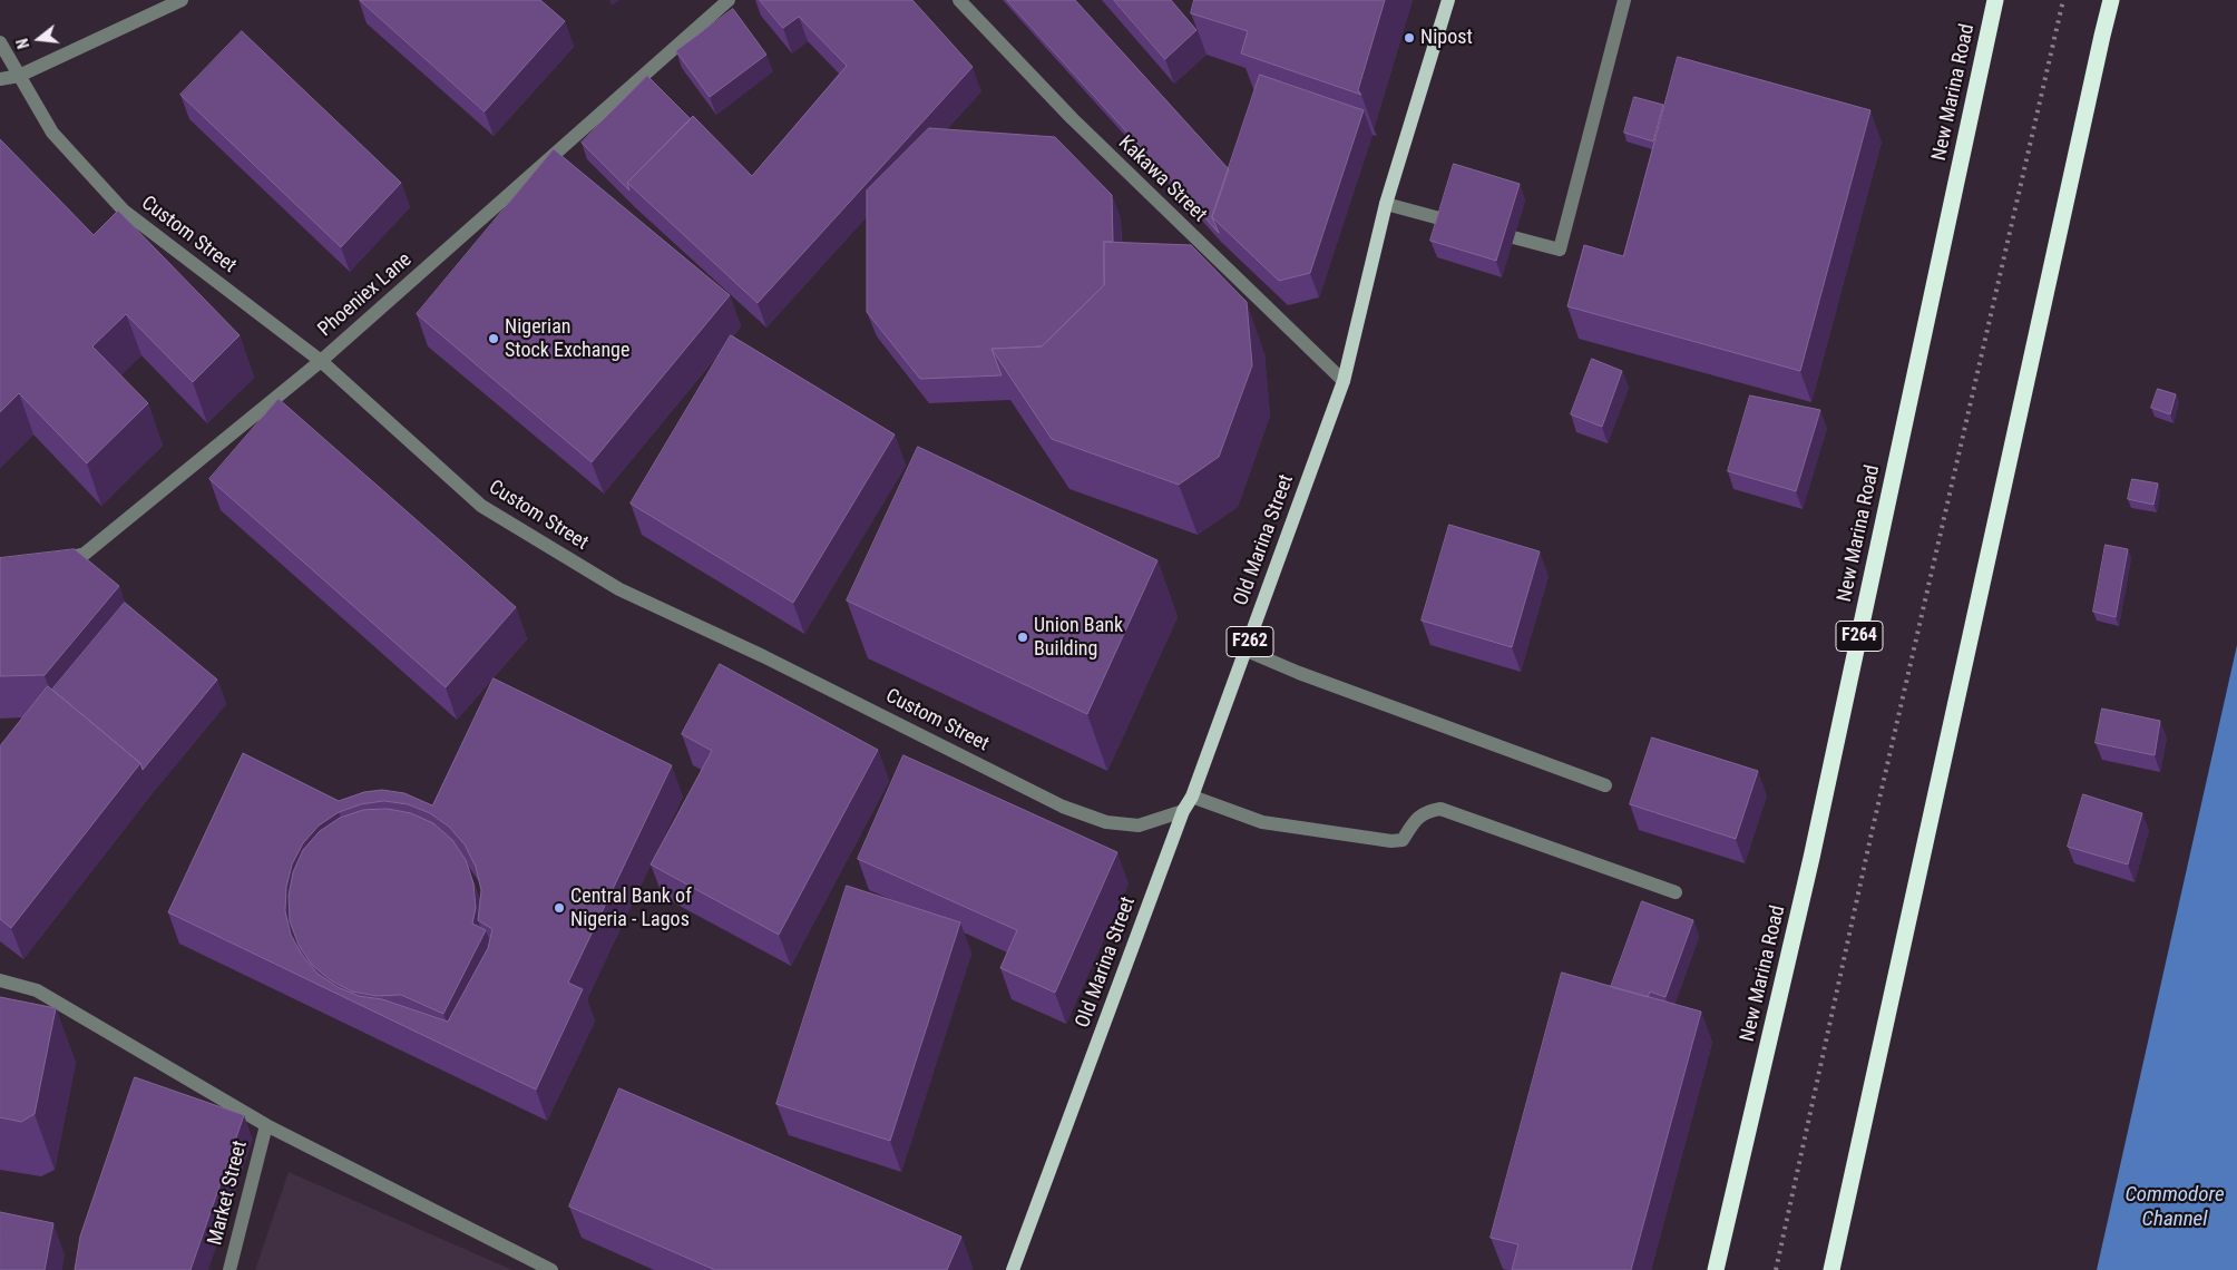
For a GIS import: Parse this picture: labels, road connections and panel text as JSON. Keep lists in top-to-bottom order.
{
  "streets": {
    "highway": ["New Marina Road", "F264"],
    "main road": ["Old Marina Street", "F262"],
    "street": [
      "Kakawa Street",
      "Custom Street",
      "Phoeniex Lane",
      "Market Street"
    ]
  },
  "crossings": [
    ["Kakawa Street", "Old Marina Street"],
    ["Custom Street", "Phoeniex Lane"],
    ["Custom Street", "Old Marina Street"]
  ],
  "water": ["Commodore Channel"],
  "places": [
    "Nipost",
    "Nigerian Stock Exchange",
    "Union Bank Building",
    "Central Bank of Nigeria - Lagos"
  ],
  "north": "left"
}
